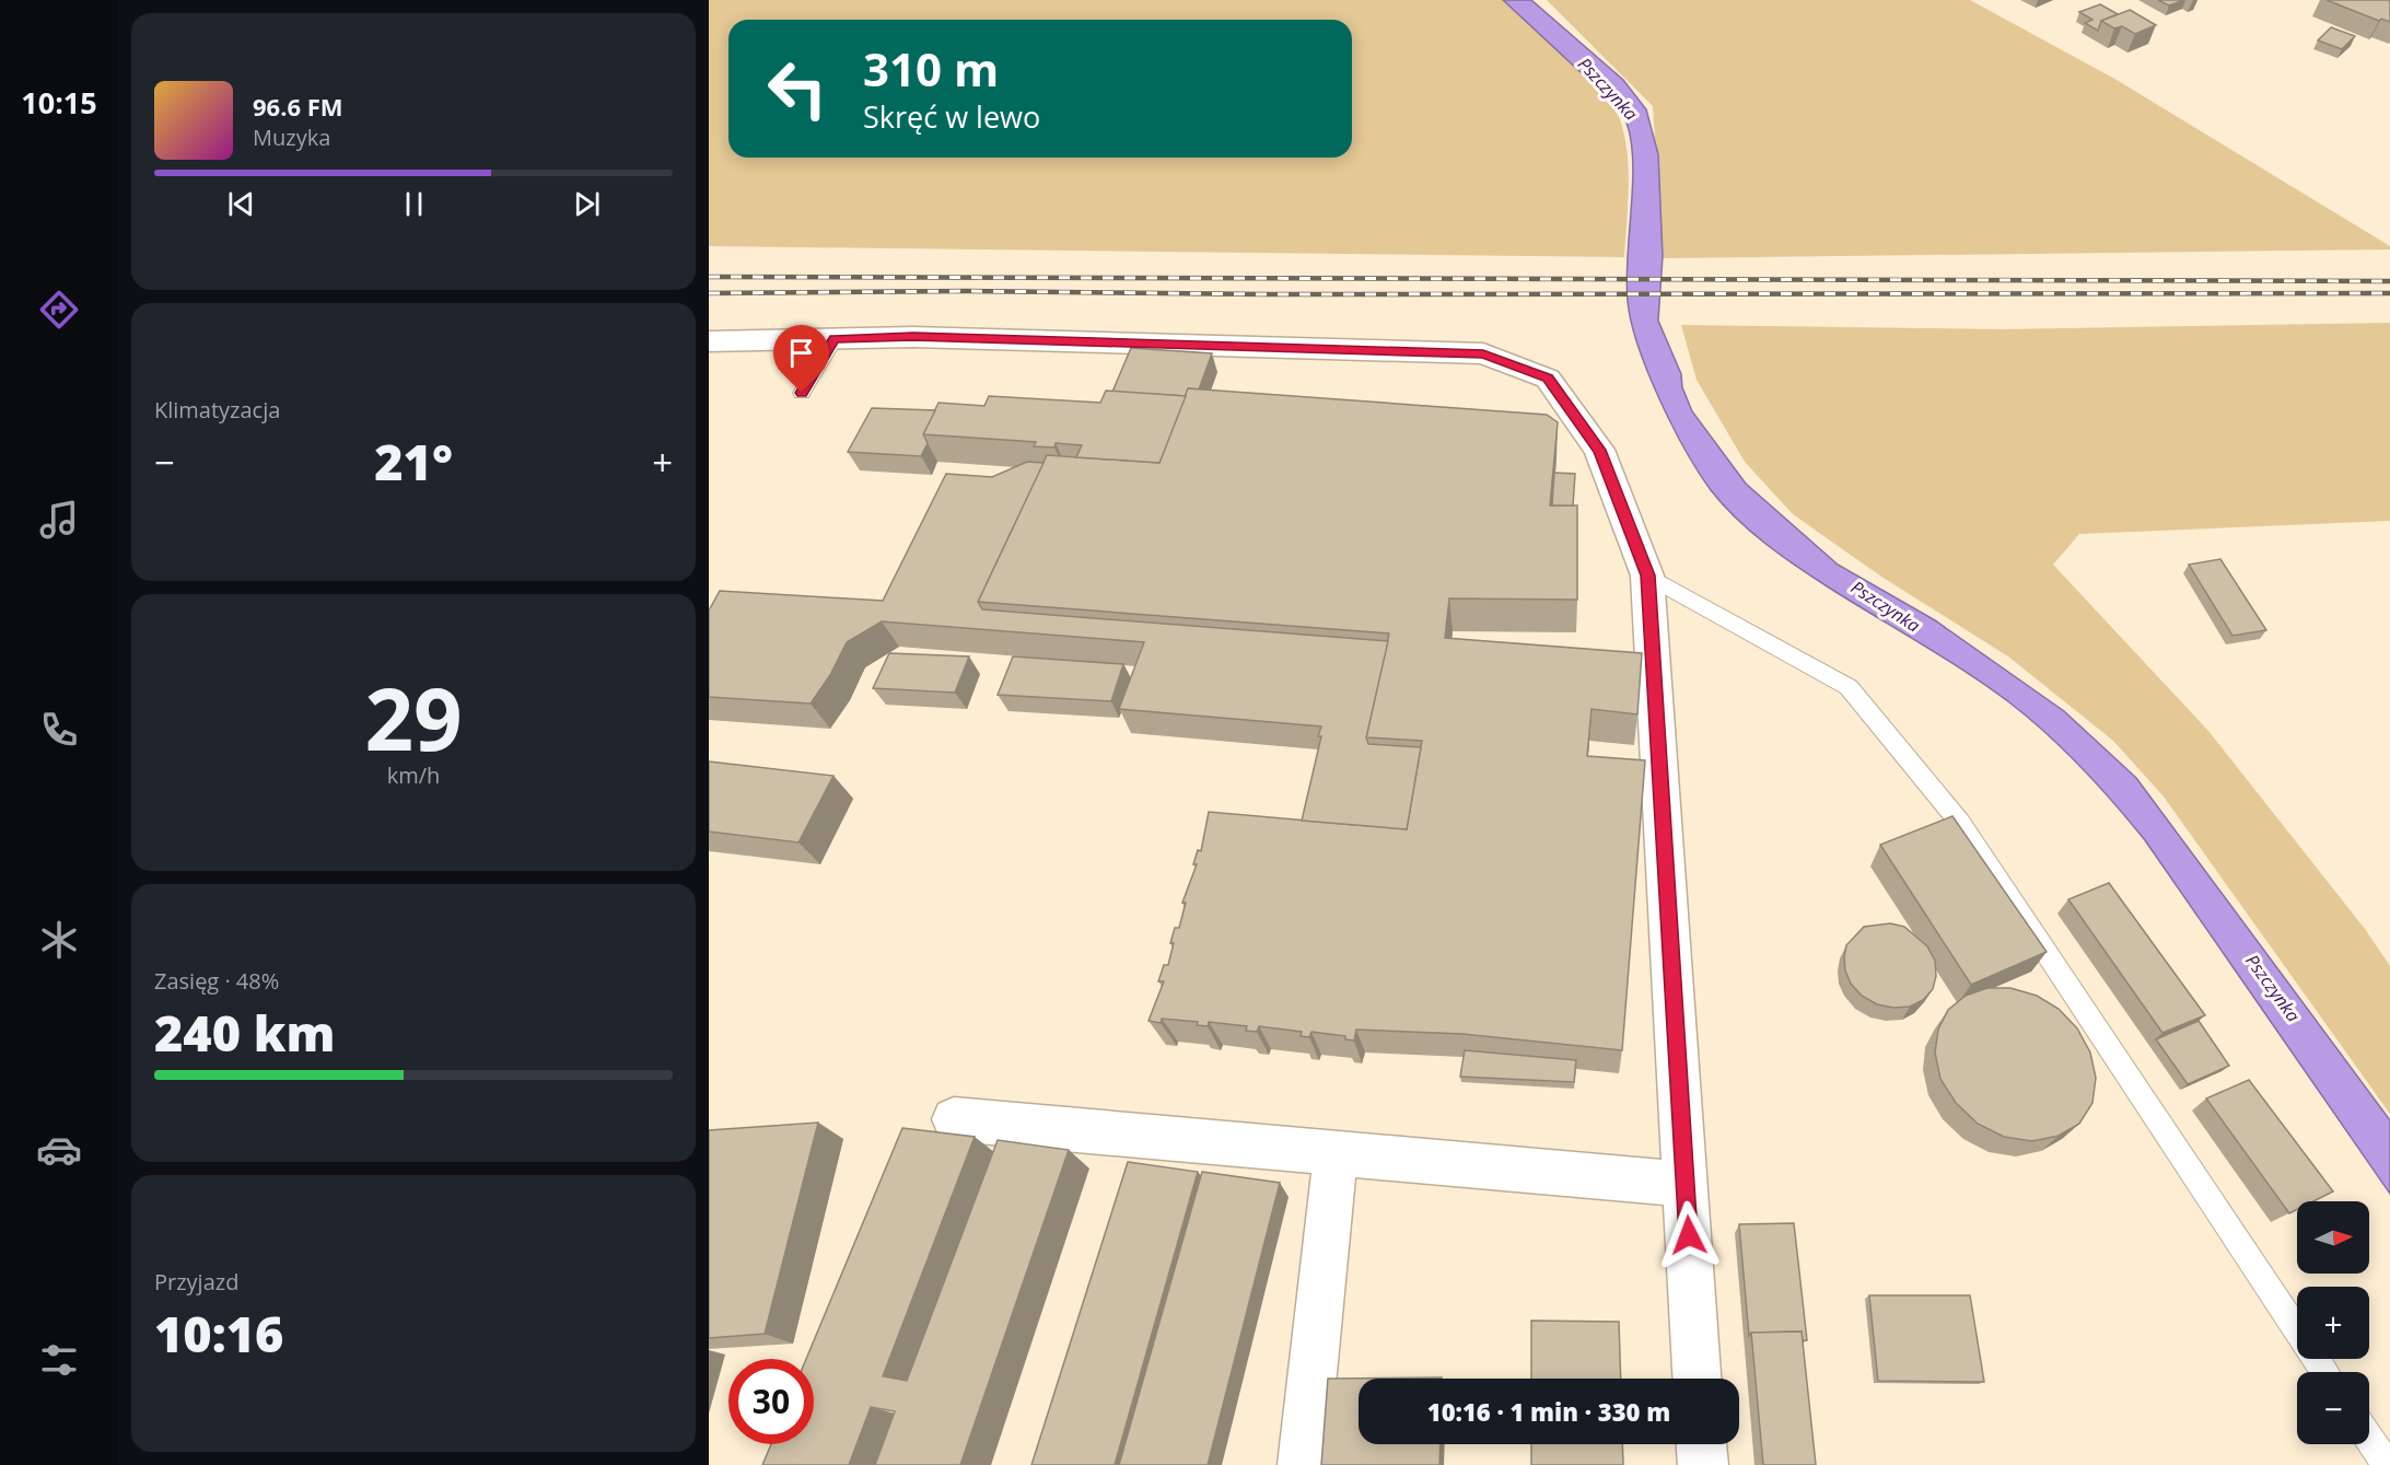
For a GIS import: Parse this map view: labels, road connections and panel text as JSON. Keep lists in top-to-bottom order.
{
  "water": ["Pszczynka"],
  "north": "right",
  "page": {
    "tabs": "10:15",
    "turn": ["310 m", "Skręć w lewo"],
    "song": ["96.6 FM", "Muzyka"],
    "tile": [
      "Klimatyzacja",
      ["29", "km/h"],
      ["Zasięg · 48%", "240 km"],
      ["Przyjazd", "10:16"]
    ],
    "heat": ["−", "21°", "+"],
    "map_buttons": ["+", "−"],
    "limit": "30",
    "trip": "10:16 · 1 min · 330 m"
  }
}
